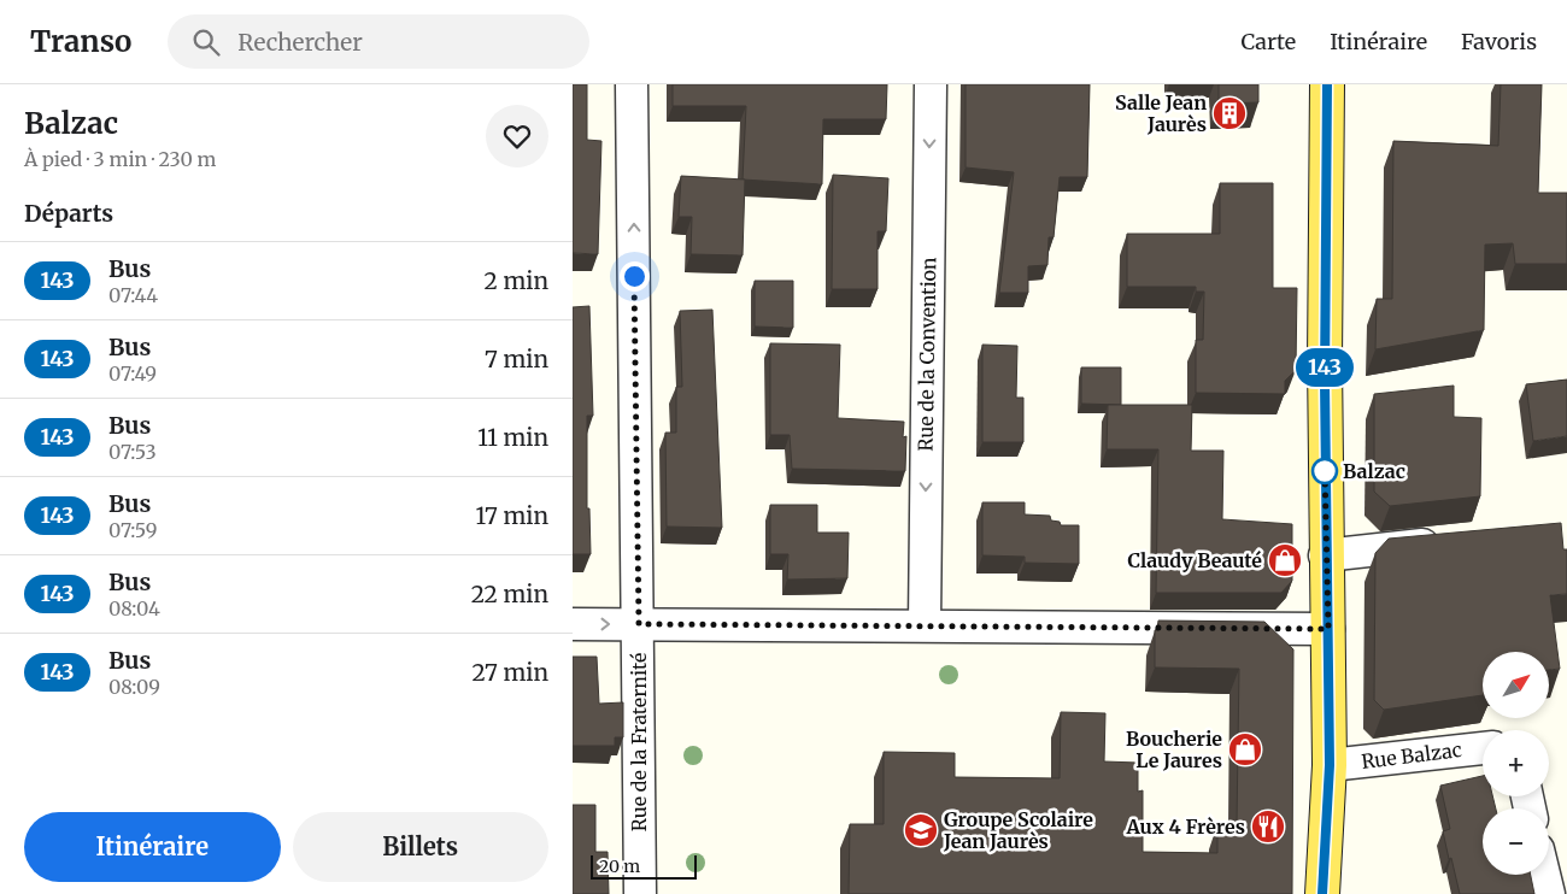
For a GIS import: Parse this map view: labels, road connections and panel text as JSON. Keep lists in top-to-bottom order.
{
  "streets": {
    "street": ["Rue de la Convention", "Rue de la Fraternité", "Rue Balzac"]
  },
  "one_way": ["Rue de la Convention", "Rue de la Fraternité"],
  "places": {
    "building": ["Salle Jean Jaurès"],
    "other": ["Balzac"],
    "shop": ["Claudy Beauté", "Boucherie Le Jaures"],
    "restaurant": ["Aux 4 Frères"],
    "school or university": ["Groupe Scolaire Jean Jaurès"]
  },
  "lines": ["bus line 143"],
  "scale_bar": "20 m",
  "north": "top right",
  "page": {
    "header": "Transo",
    "search": "Rechercher",
    "nav": ["Carte", "Itinéraire", "Favoris"],
    "heading": [
      ["Balzac", "À pied · 3 min · 230 m"],
      "Départs"
    ],
    "on_map": "143",
    "list": [
      {
        "mark": "143",
        "name": "Bus",
        "note": "07:44",
        "value": "2 min"
      },
      {
        "mark": "143",
        "name": "Bus",
        "note": "07:49",
        "value": "7 min"
      },
      {
        "mark": "143",
        "name": "Bus",
        "note": "07:53",
        "value": "11 min"
      },
      {
        "mark": "143",
        "name": "Bus",
        "note": "07:59",
        "value": "17 min"
      },
      {
        "mark": "143",
        "name": "Bus",
        "note": "08:04",
        "value": "22 min"
      },
      {
        "mark": "143",
        "name": "Bus",
        "note": "08:09",
        "value": "27 min"
      }
    ],
    "map_buttons": ["+", "−"],
    "buttons": ["Itinéraire", "Billets"],
    "scale": "20 m"
  }
}
